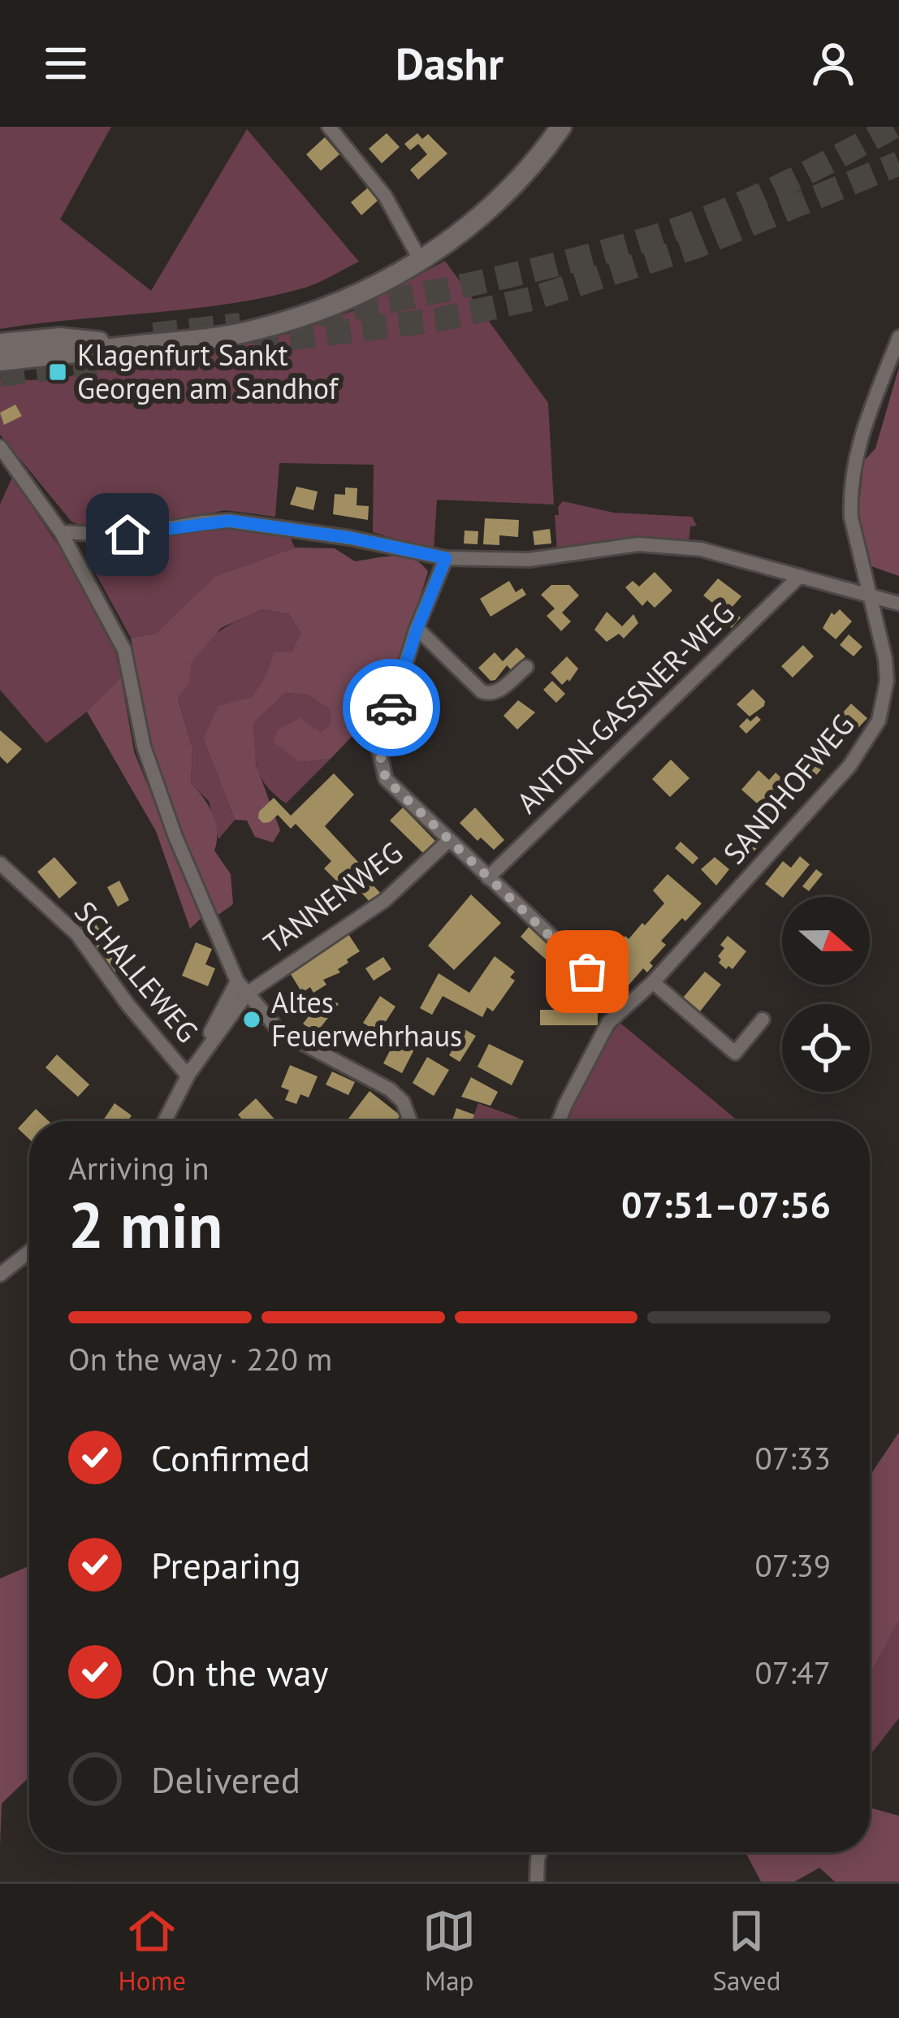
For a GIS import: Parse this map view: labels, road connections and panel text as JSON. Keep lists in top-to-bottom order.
{
  "streets": {
    "street": [
      "ANTON-GASSNER-WEG",
      "SANDHOFWEG",
      "TANNENWEG",
      "SCHALLEWEG"
    ]
  },
  "crossings": [
    ["TANNENWEG", "SCHALLEWEG"]
  ],
  "places": {
    "transit": ["Klagenfurt Sankt Georgen am Sandhof"],
    "other": ["Altes Feuerwehrhaus"]
  },
  "north": "right",
  "page": {
    "header": "Dashr",
    "heading": ["2 min", "Arriving in", "07:51–07:56"],
    "bar": "On the way · 220 m",
    "list": [
      ["Confirmed", "07:33"],
      ["Preparing", "07:39"],
      ["On the way", "07:47"],
      "Delivered"
    ],
    "tabs": ["Home", "Map", "Saved"]
  }
}
